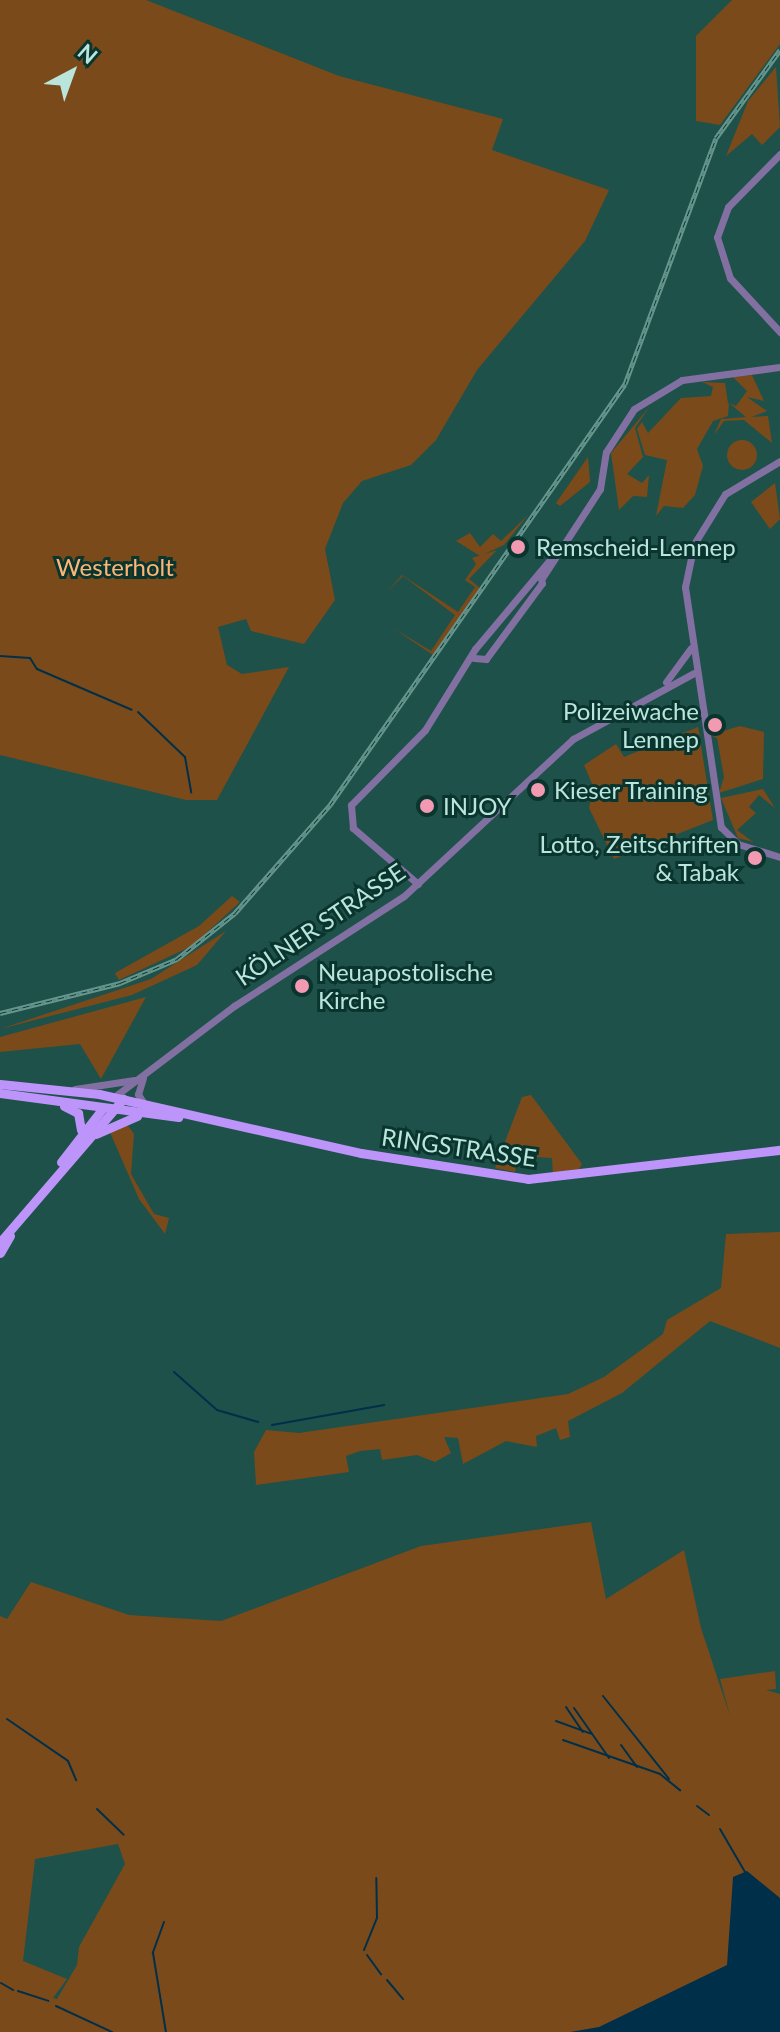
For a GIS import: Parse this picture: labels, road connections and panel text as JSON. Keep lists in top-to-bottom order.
{
  "streets": {
    "main road": ["KÖLNER STRASSE", "RINGSTRASSE"]
  },
  "crossings": [
    ["KÖLNER STRASSE", "RINGSTRASSE"]
  ],
  "parks": ["Westerholt"],
  "places": [
    "Remscheid-Lennep",
    "Polizeiwache Lennep",
    "Kieser Training",
    "INJOY",
    "Lotto, Zeitschriften & Tabak",
    "Neuapostolische Kirche"
  ],
  "north": "top right"
}
